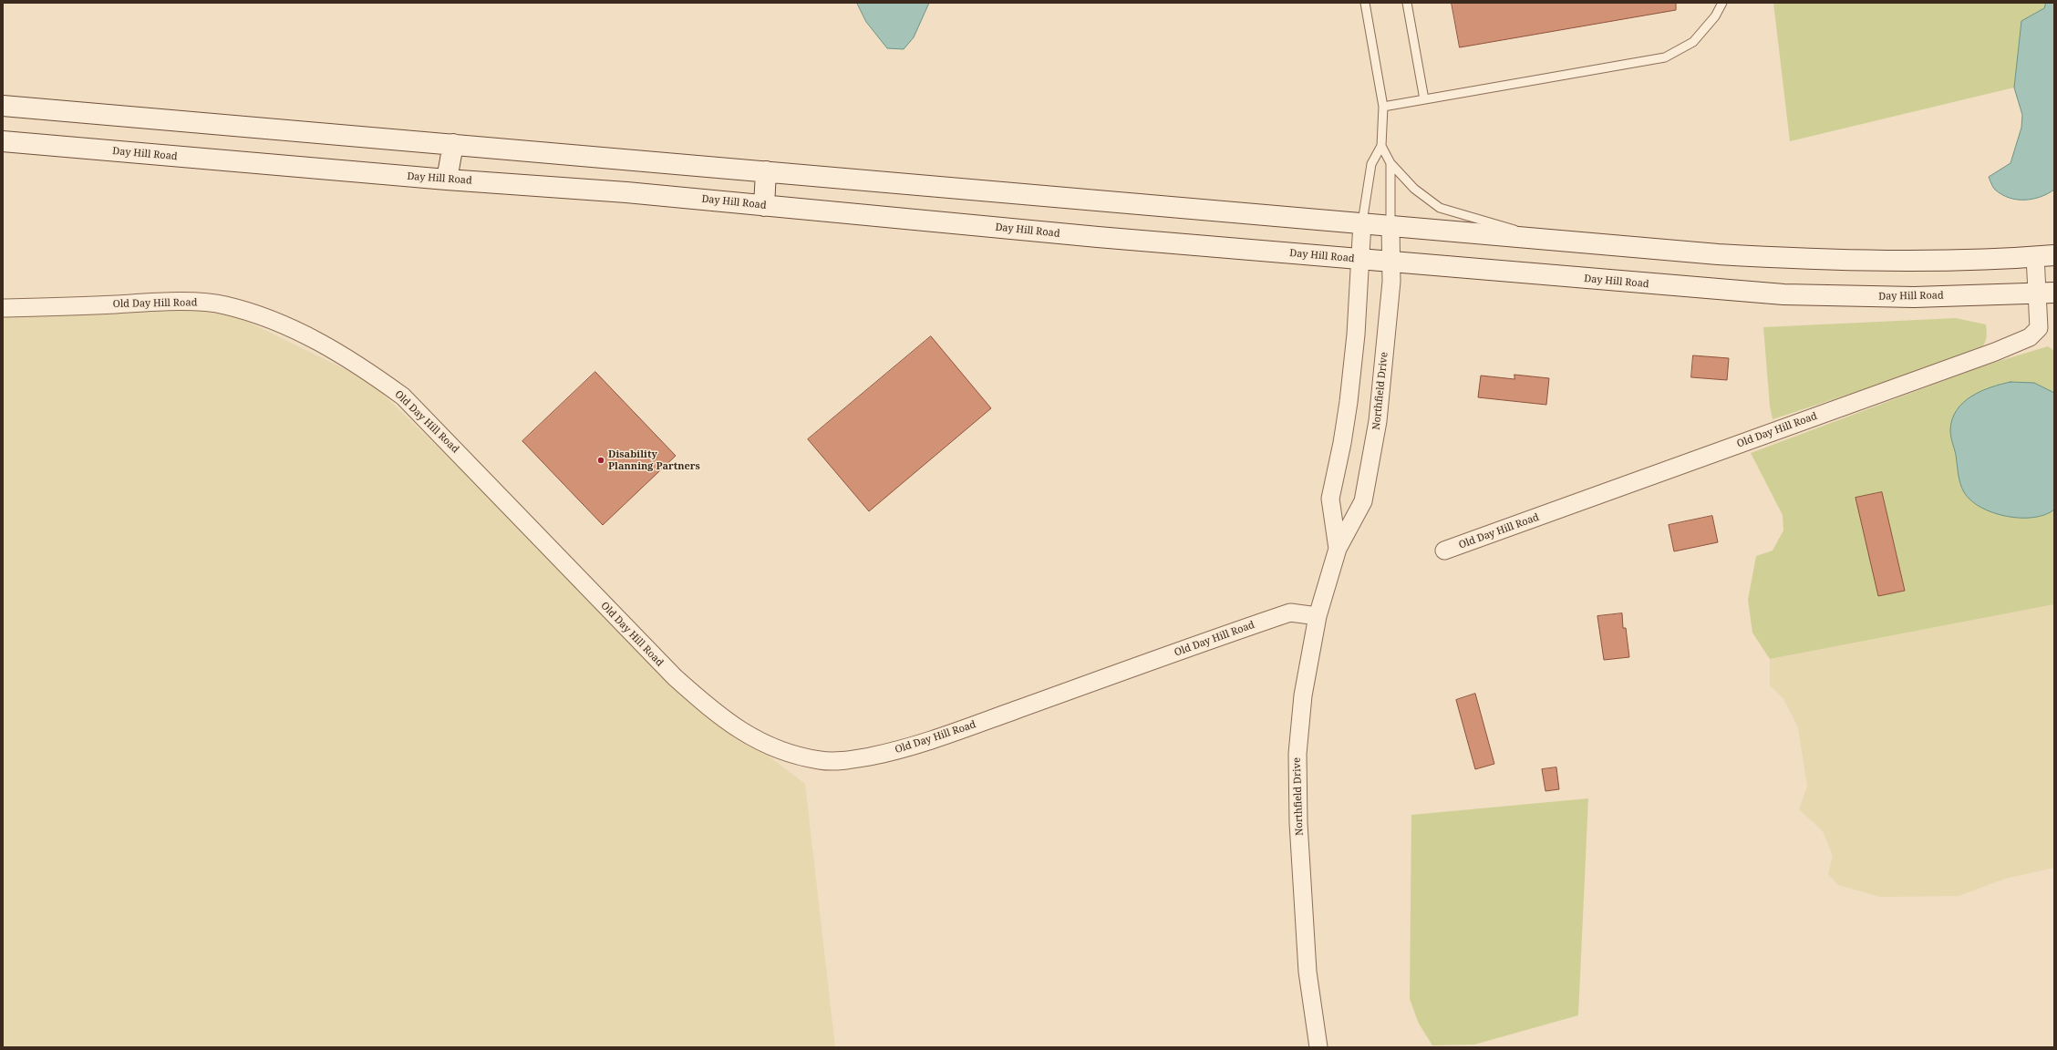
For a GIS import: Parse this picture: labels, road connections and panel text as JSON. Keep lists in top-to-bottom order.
{
  "streets": {
    "main road": ["Day Hill Road"],
    "street": ["Old Day Hill Road", "Northfield Drive"]
  },
  "crossings": [
    ["Day Hill Road", "Old Day Hill Road"],
    ["Day Hill Road", "Northfield Drive"],
    ["Old Day Hill Road", "Northfield Drive"]
  ],
  "places": ["Disability Planning Partners"]
}
